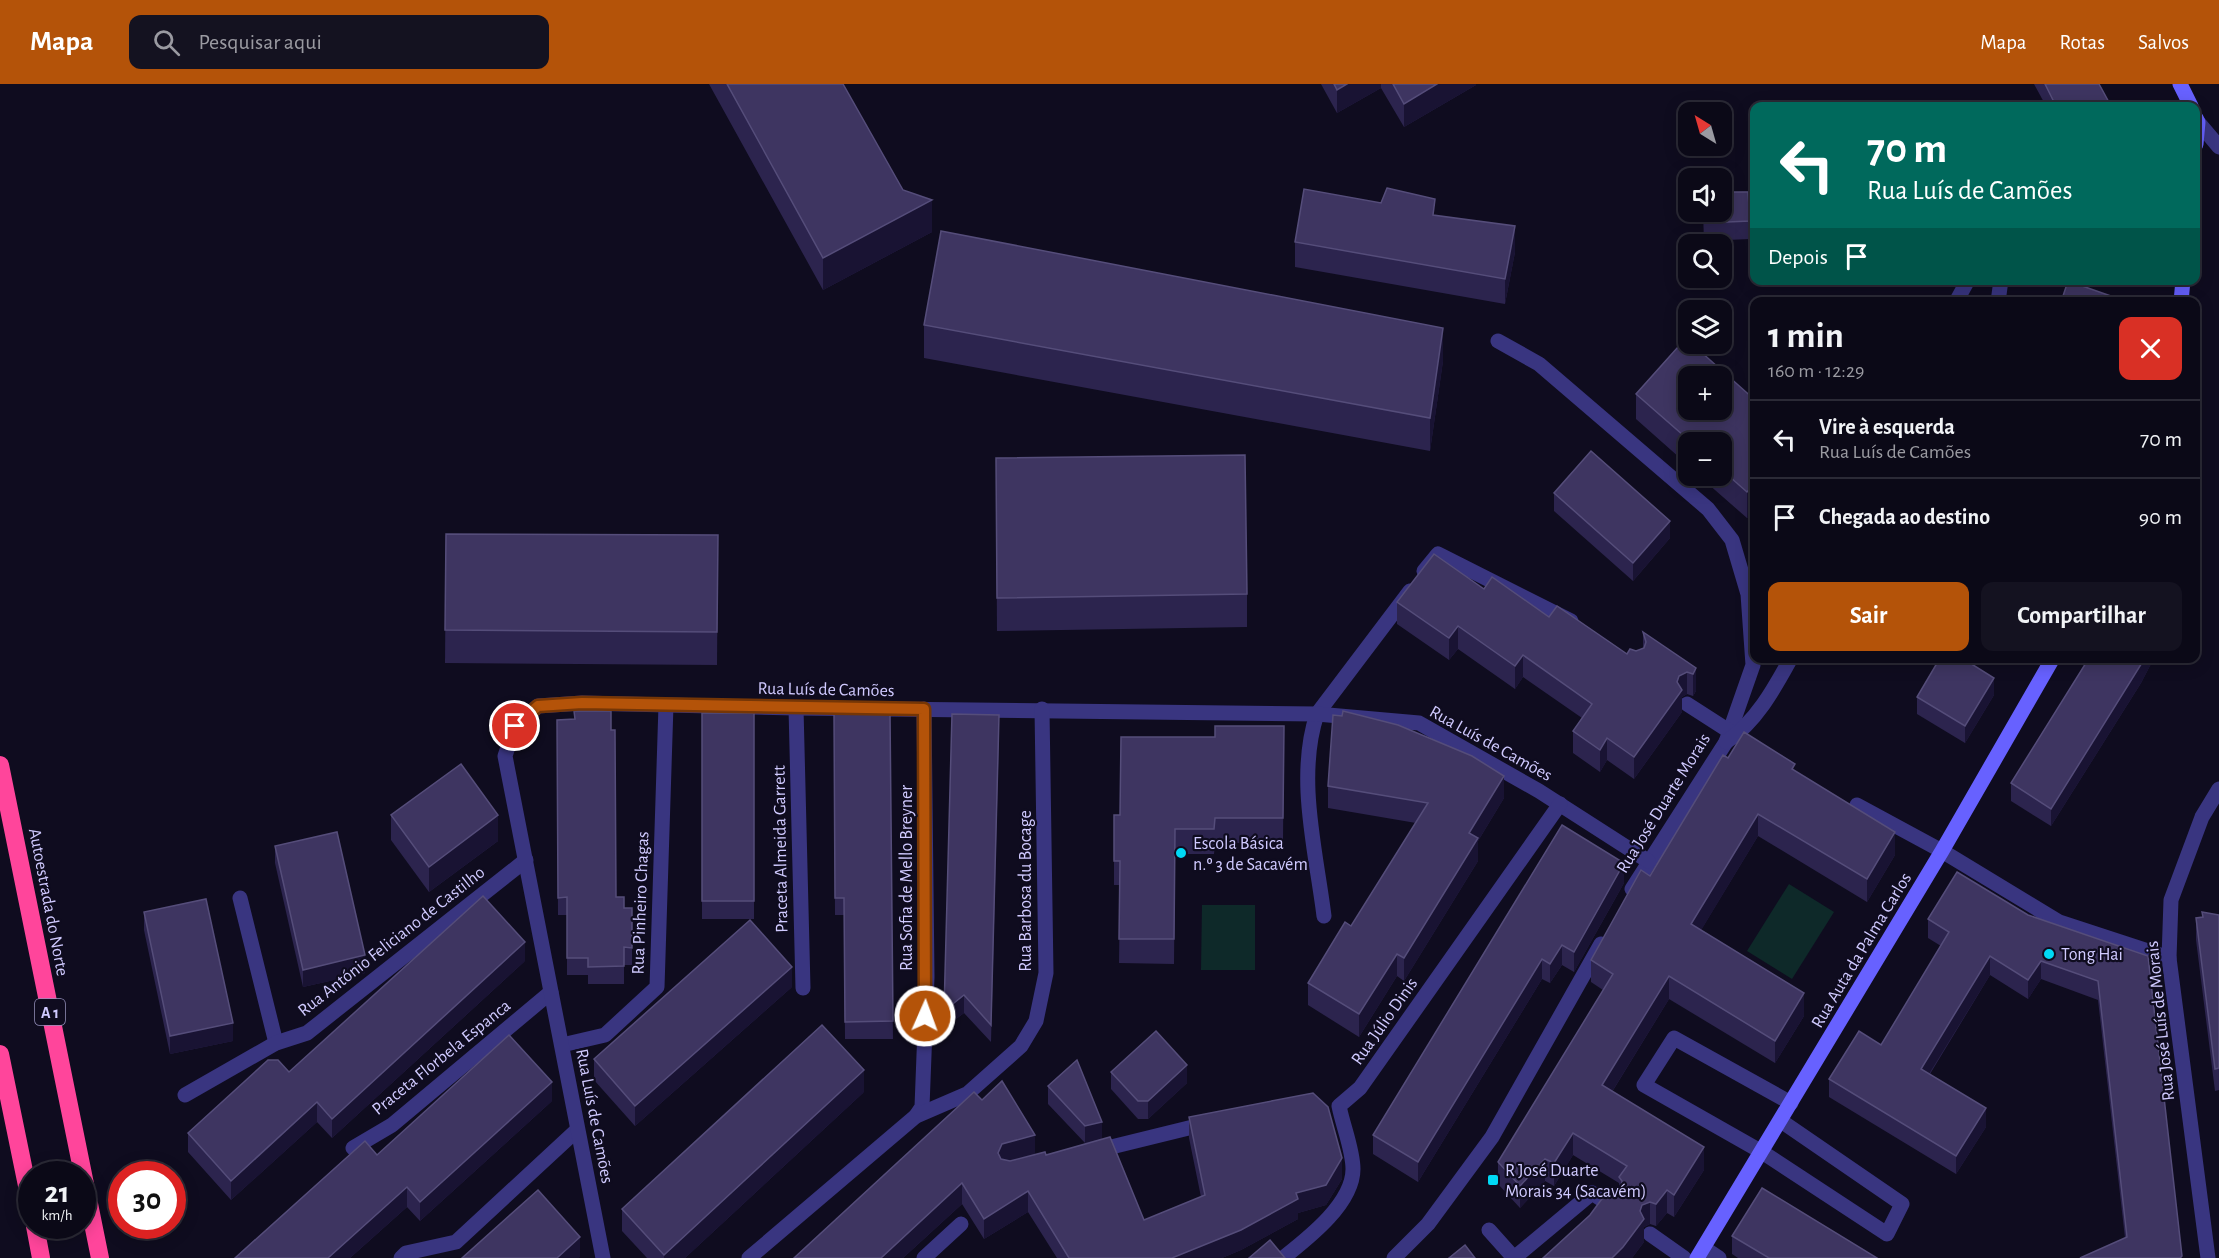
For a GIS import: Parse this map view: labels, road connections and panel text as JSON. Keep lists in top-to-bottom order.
{
  "streets": {
    "highway": ["Autoestrada do Norte", "A 1"],
    "street": [
      "Rua Luís de Camões",
      "Rua José Duarte Morais",
      "Praceta Almeida Garrett",
      "Rua Sofia de Mello Breyner",
      "Rua Barbosa du Bocage",
      "Rua Pinheiro Chagas",
      "Rua António Feliciano de Castilho",
      "Rua Auta da Palma Carlos",
      "Rua Júlio Dinis",
      "Rua José Luís de Morais",
      "Praceta Florbela Espanca"
    ]
  },
  "crossings": [
    ["Rua Luís de Camões", "Rua José Duarte Morais"],
    ["Rua Luís de Camões", "Praceta Almeida Garrett"],
    ["Rua Luís de Camões", "Rua Sofia de Mello Breyner"],
    ["Rua Luís de Camões", "Rua Barbosa du Bocage"],
    ["Rua Luís de Camões", "Rua Pinheiro Chagas"],
    ["Rua Luís de Camões", "Rua António Feliciano de Castilho"],
    ["Rua Luís de Camões", "Rua Júlio Dinis"],
    ["Rua Luís de Camões", "Praceta Florbela Espanca"],
    ["Rua Sofia de Mello Breyner", "Rua Barbosa du Bocage"]
  ],
  "places": {
    "other": ["Escola Básica n.º 3 de Sacavém", "Tong Hai"],
    "transit": ["R José Duarte Morais 34 (Sacavém)"]
  },
  "north": "top left",
  "page": {
    "header": "Mapa",
    "search": "Pesquisar aqui",
    "nav": ["Mapa", "Rotas", "Salvos"],
    "map_buttons": ["+", "−"],
    "turn": ["70 m", "Rua Luís de Camões"],
    "then": "Depois",
    "heading": ["1 min", "160 m · 12:29"],
    "list": [
      {
        "name": "Vire à esquerda",
        "note": "Rua Luís de Camões",
        "value": "70 m"
      },
      {
        "name": "Chegada ao destino",
        "value": "90 m"
      }
    ],
    "buttons": ["Sair", "Compartilhar"],
    "speed": "21 km/h",
    "limit": "30"
  }
}
